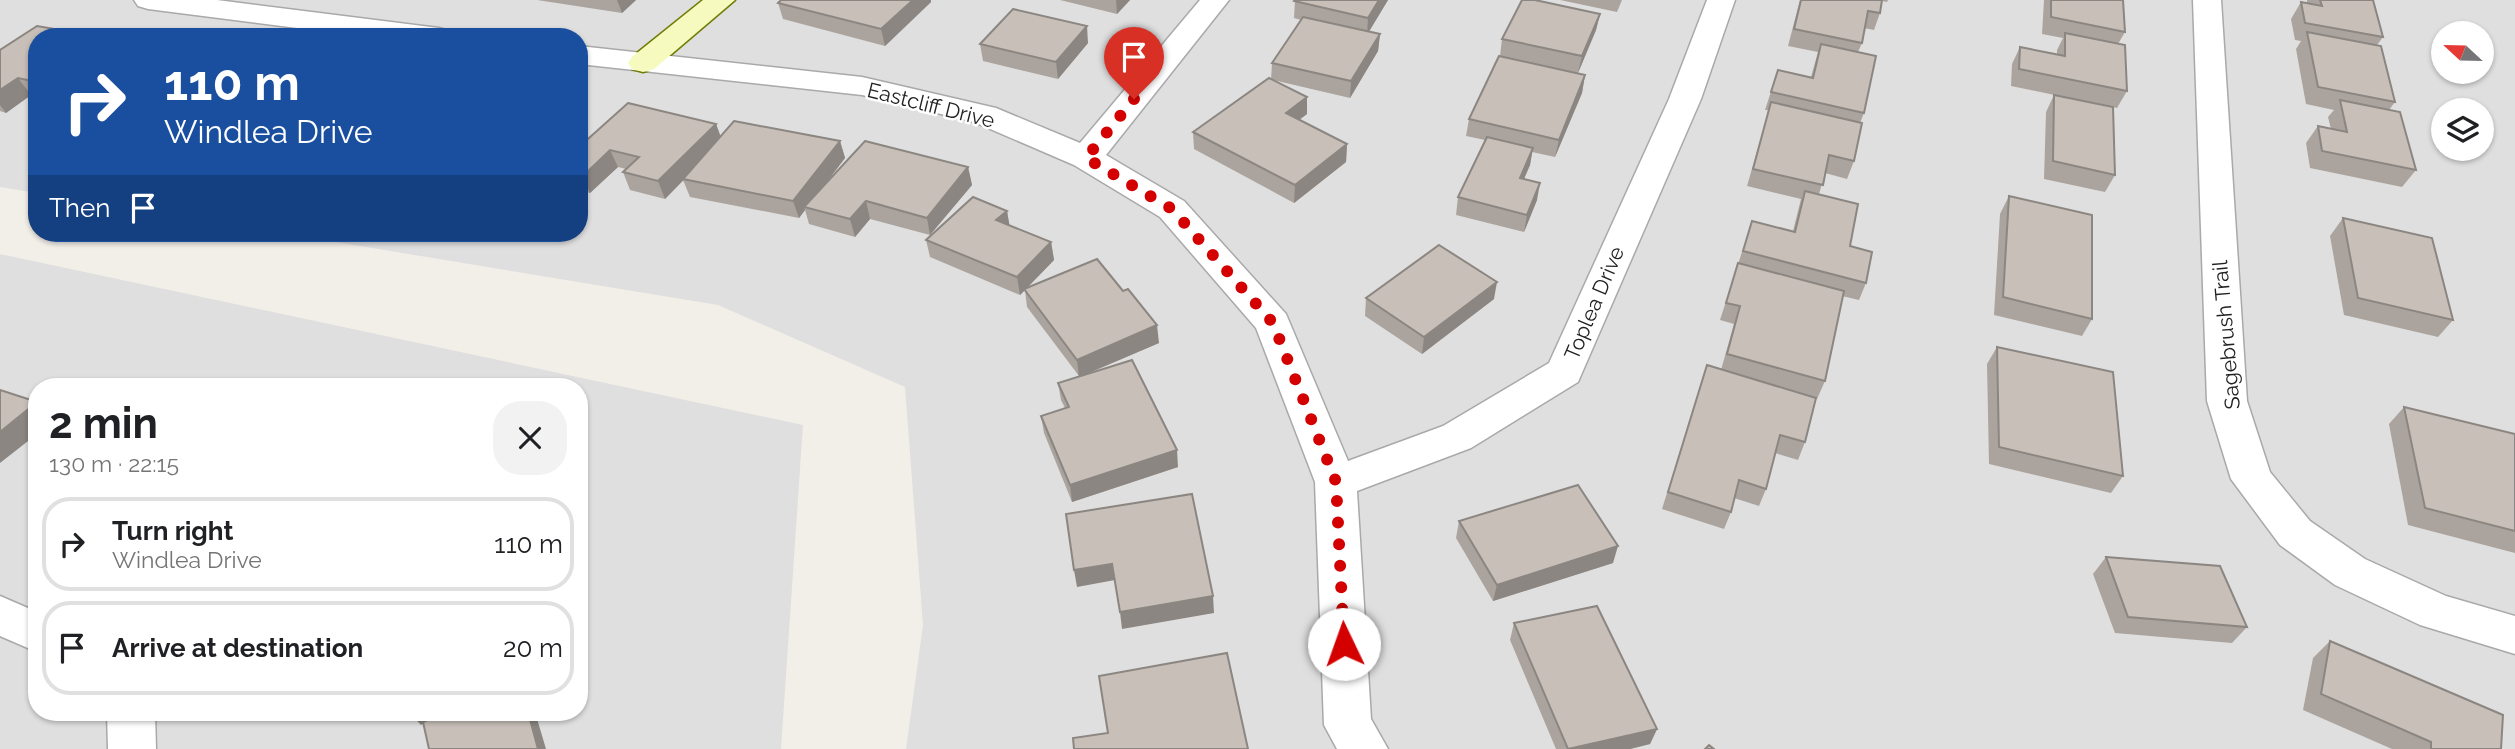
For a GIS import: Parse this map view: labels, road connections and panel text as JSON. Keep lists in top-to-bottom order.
{
  "streets": {
    "street": ["Eastcliff Drive", "Toplea Drive", "Sagebrush Trail"]
  },
  "crossings": [
    ["Eastcliff Drive", "Toplea Drive"]
  ],
  "north": "left",
  "page": {
    "turn": ["110 m", "Windlea Drive"],
    "then": "Then",
    "heading": ["2 min", "130 m · 22:15"],
    "list": [
      {
        "name": "Turn right",
        "note": "Windlea Drive",
        "value": "110 m"
      },
      {
        "name": "Arrive at destination",
        "value": "20 m"
      }
    ]
  }
}
